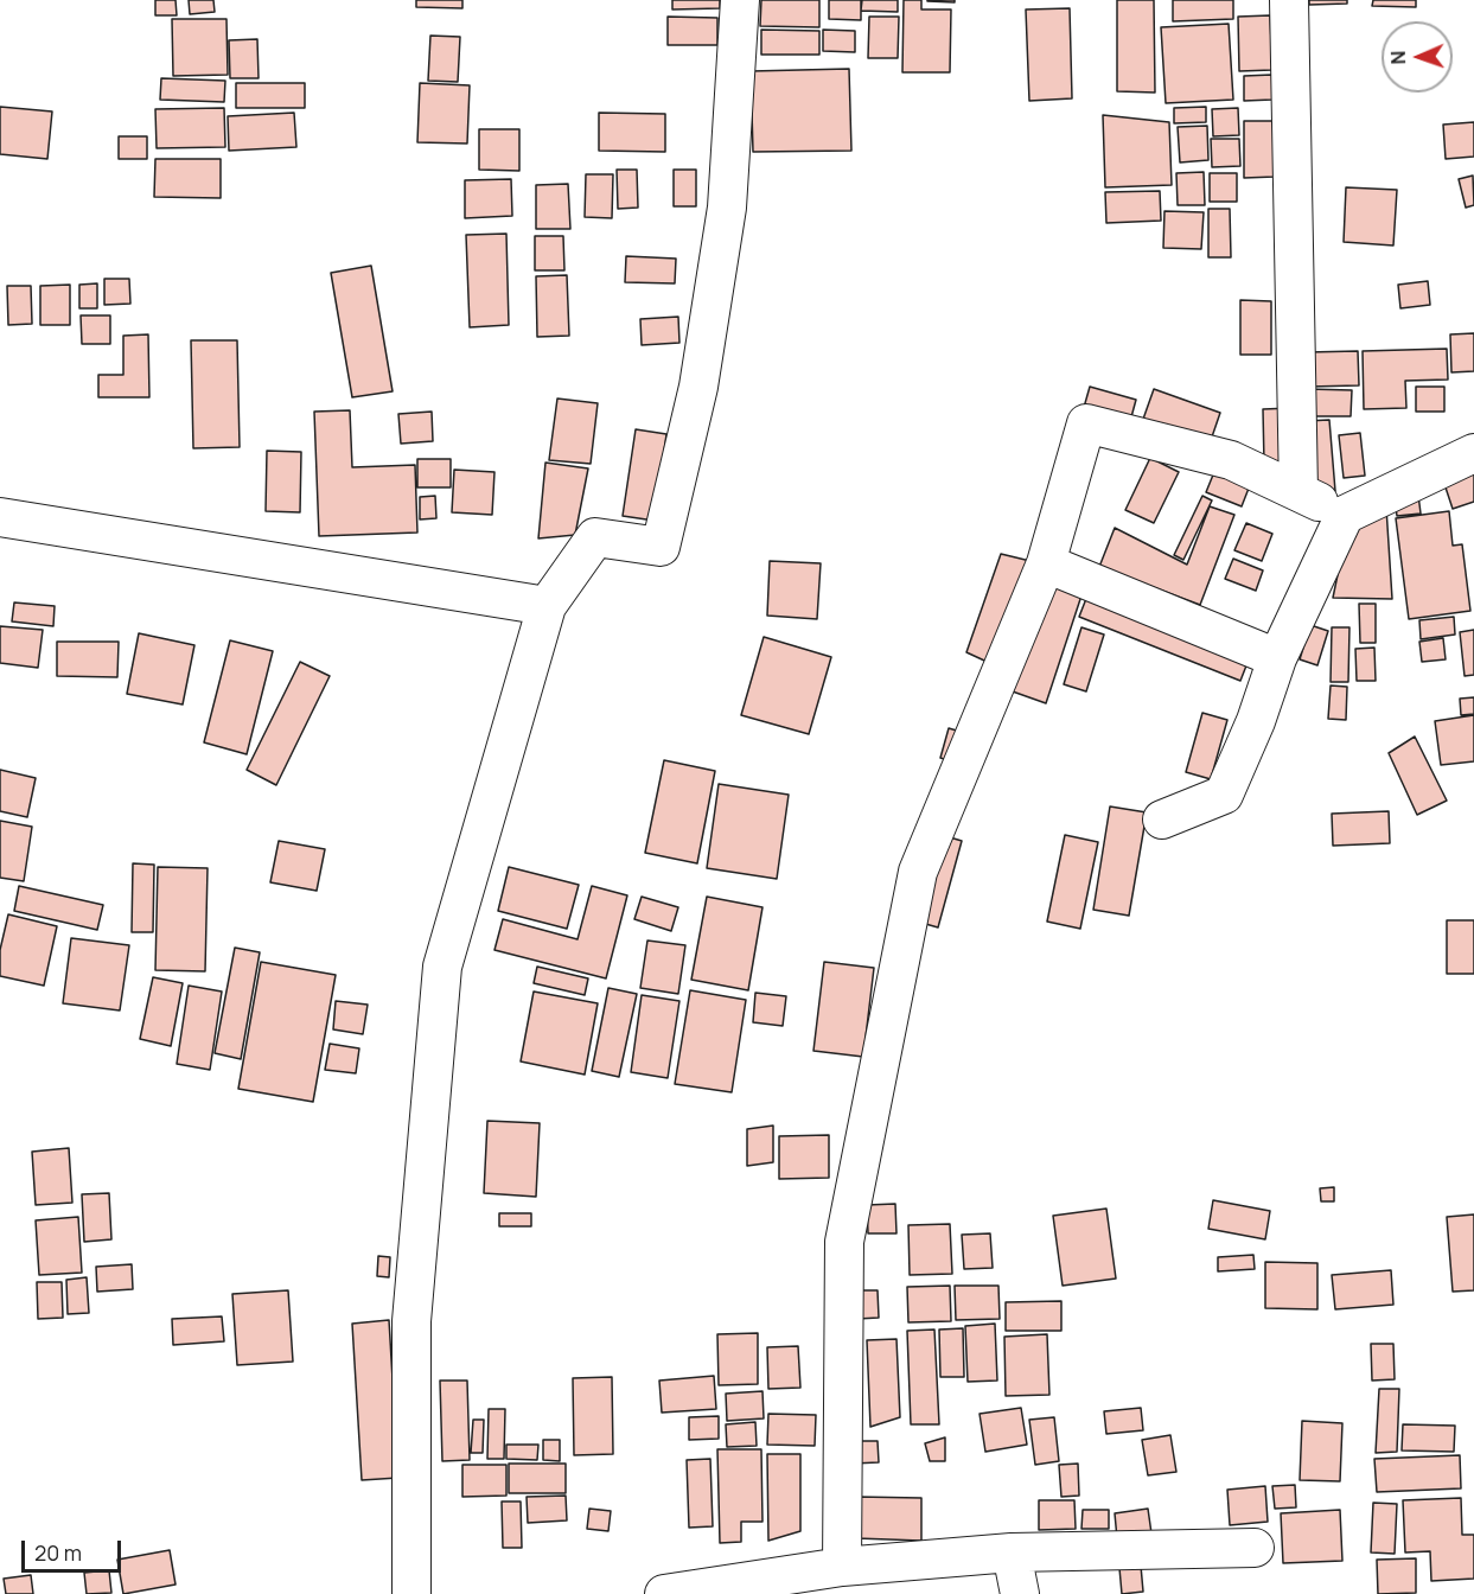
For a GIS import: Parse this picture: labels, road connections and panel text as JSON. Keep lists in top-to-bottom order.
{
  "scale_bar": "20 m",
  "north": "left"
}
